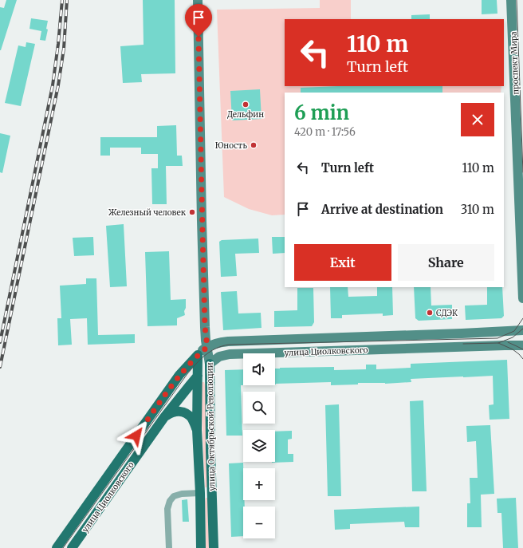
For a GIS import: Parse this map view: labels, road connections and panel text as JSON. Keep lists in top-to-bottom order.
{
  "streets": {
    "main road": ["проспект Мира", "улица Циолковского", "улица Октябрьской Революции"]
  },
  "crossings": [
    ["улица Циолковского", "улица Октябрьской Революции"]
  ],
  "places": [
    "Дельфин",
    "Юность",
    "Железный человек",
    "СДЭК"
  ],
  "page": {
    "turn": ["110 m", "Turn left"],
    "heading": ["6 min", "420 m · 17:56"],
    "list": [
      {
        "name": "Turn left",
        "value": "110 m"
      },
      {
        "name": "Arrive at destination",
        "value": "310 m"
      }
    ],
    "buttons": ["Exit", "Share"],
    "map_buttons": ["+", "−"]
  }
}
